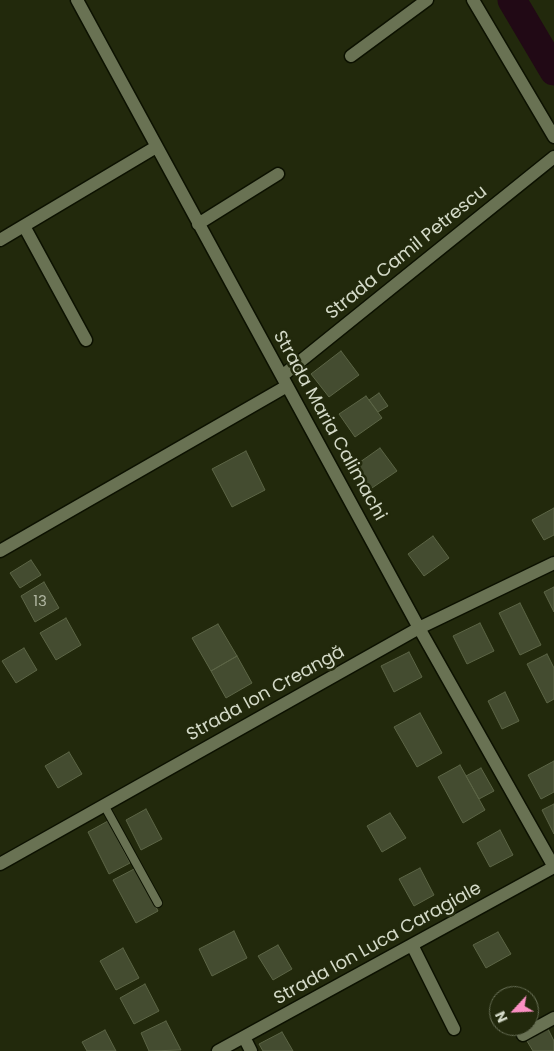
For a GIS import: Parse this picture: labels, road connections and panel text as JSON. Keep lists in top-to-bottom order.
{
  "streets": {
    "street": [
      "Strada Camil Petrescu",
      "Strada Maria Calimachi",
      "Strada Ion Creangă",
      "Strada Ion Luca Caragiale"
    ]
  },
  "crossings": [
    ["Strada Camil Petrescu", "Strada Maria Calimachi"],
    ["Strada Maria Calimachi", "Strada Ion Creangă"],
    ["Strada Maria Calimachi", "Strada Ion Luca Caragiale"]
  ],
  "house_numbers": ["13"],
  "north": "bottom left"
}
